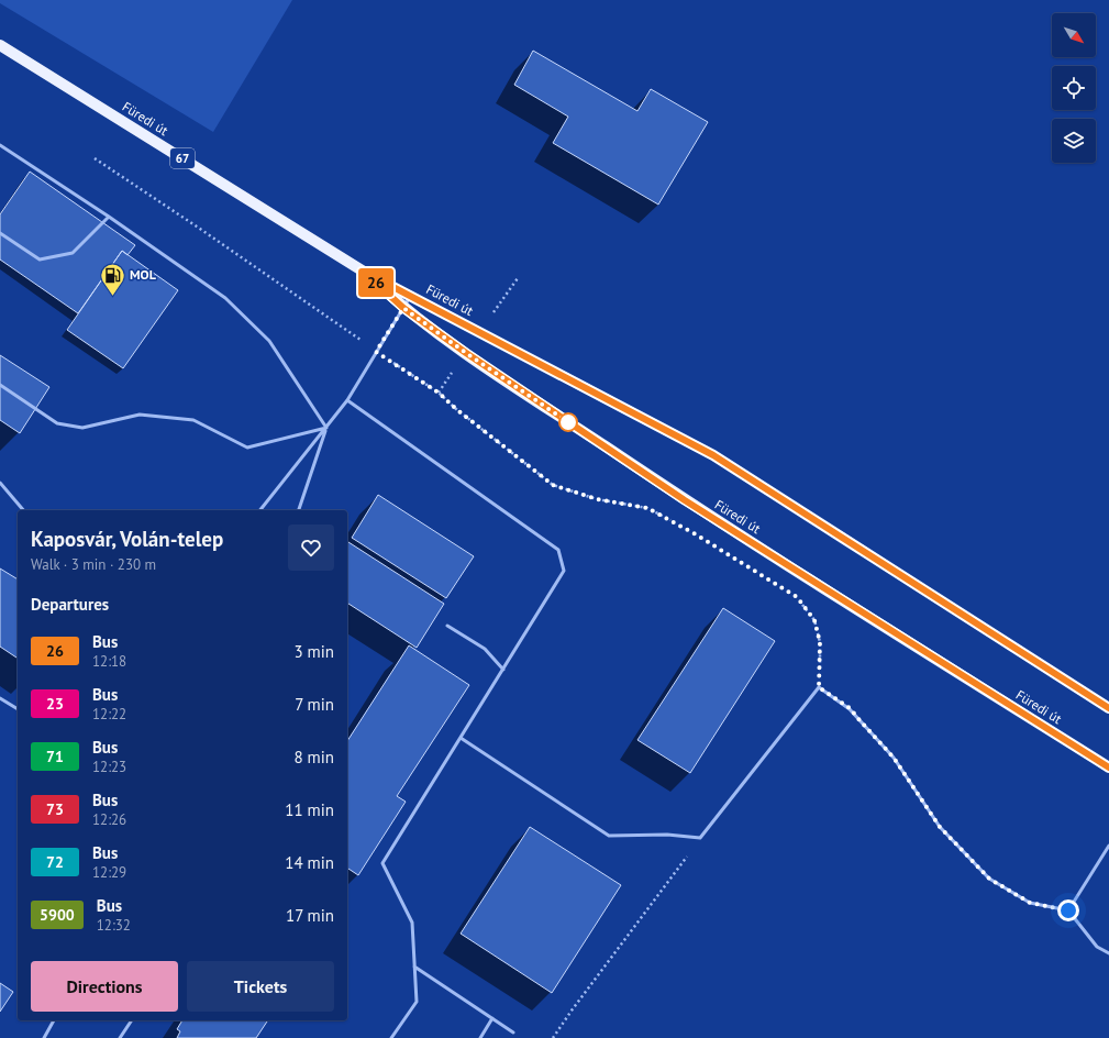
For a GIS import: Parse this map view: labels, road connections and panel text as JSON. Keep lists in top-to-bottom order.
{
  "streets": {
    "main road": ["Füredi út", "67"]
  },
  "places": {
    "fuel station": ["MOL"]
  },
  "lines": ["bus line 26"],
  "north": "bottom right",
  "page": {
    "on_map": "26",
    "heading": [
      ["Kaposvár, Volán-telep", "Walk · 3 min · 230 m"],
      "Departures"
    ],
    "list": [
      {
        "mark": "26",
        "name": "Bus",
        "note": "12:18",
        "value": "3 min"
      },
      {
        "mark": "23",
        "name": "Bus",
        "note": "12:22",
        "value": "7 min"
      },
      {
        "mark": "71",
        "name": "Bus",
        "note": "12:23",
        "value": "8 min"
      },
      {
        "mark": "73",
        "name": "Bus",
        "note": "12:26",
        "value": "11 min"
      },
      {
        "mark": "72",
        "name": "Bus",
        "note": "12:29",
        "value": "14 min"
      },
      {
        "mark": "5900",
        "name": "Bus",
        "note": "12:32",
        "value": "17 min"
      }
    ],
    "buttons": ["Directions", "Tickets"]
  }
}
